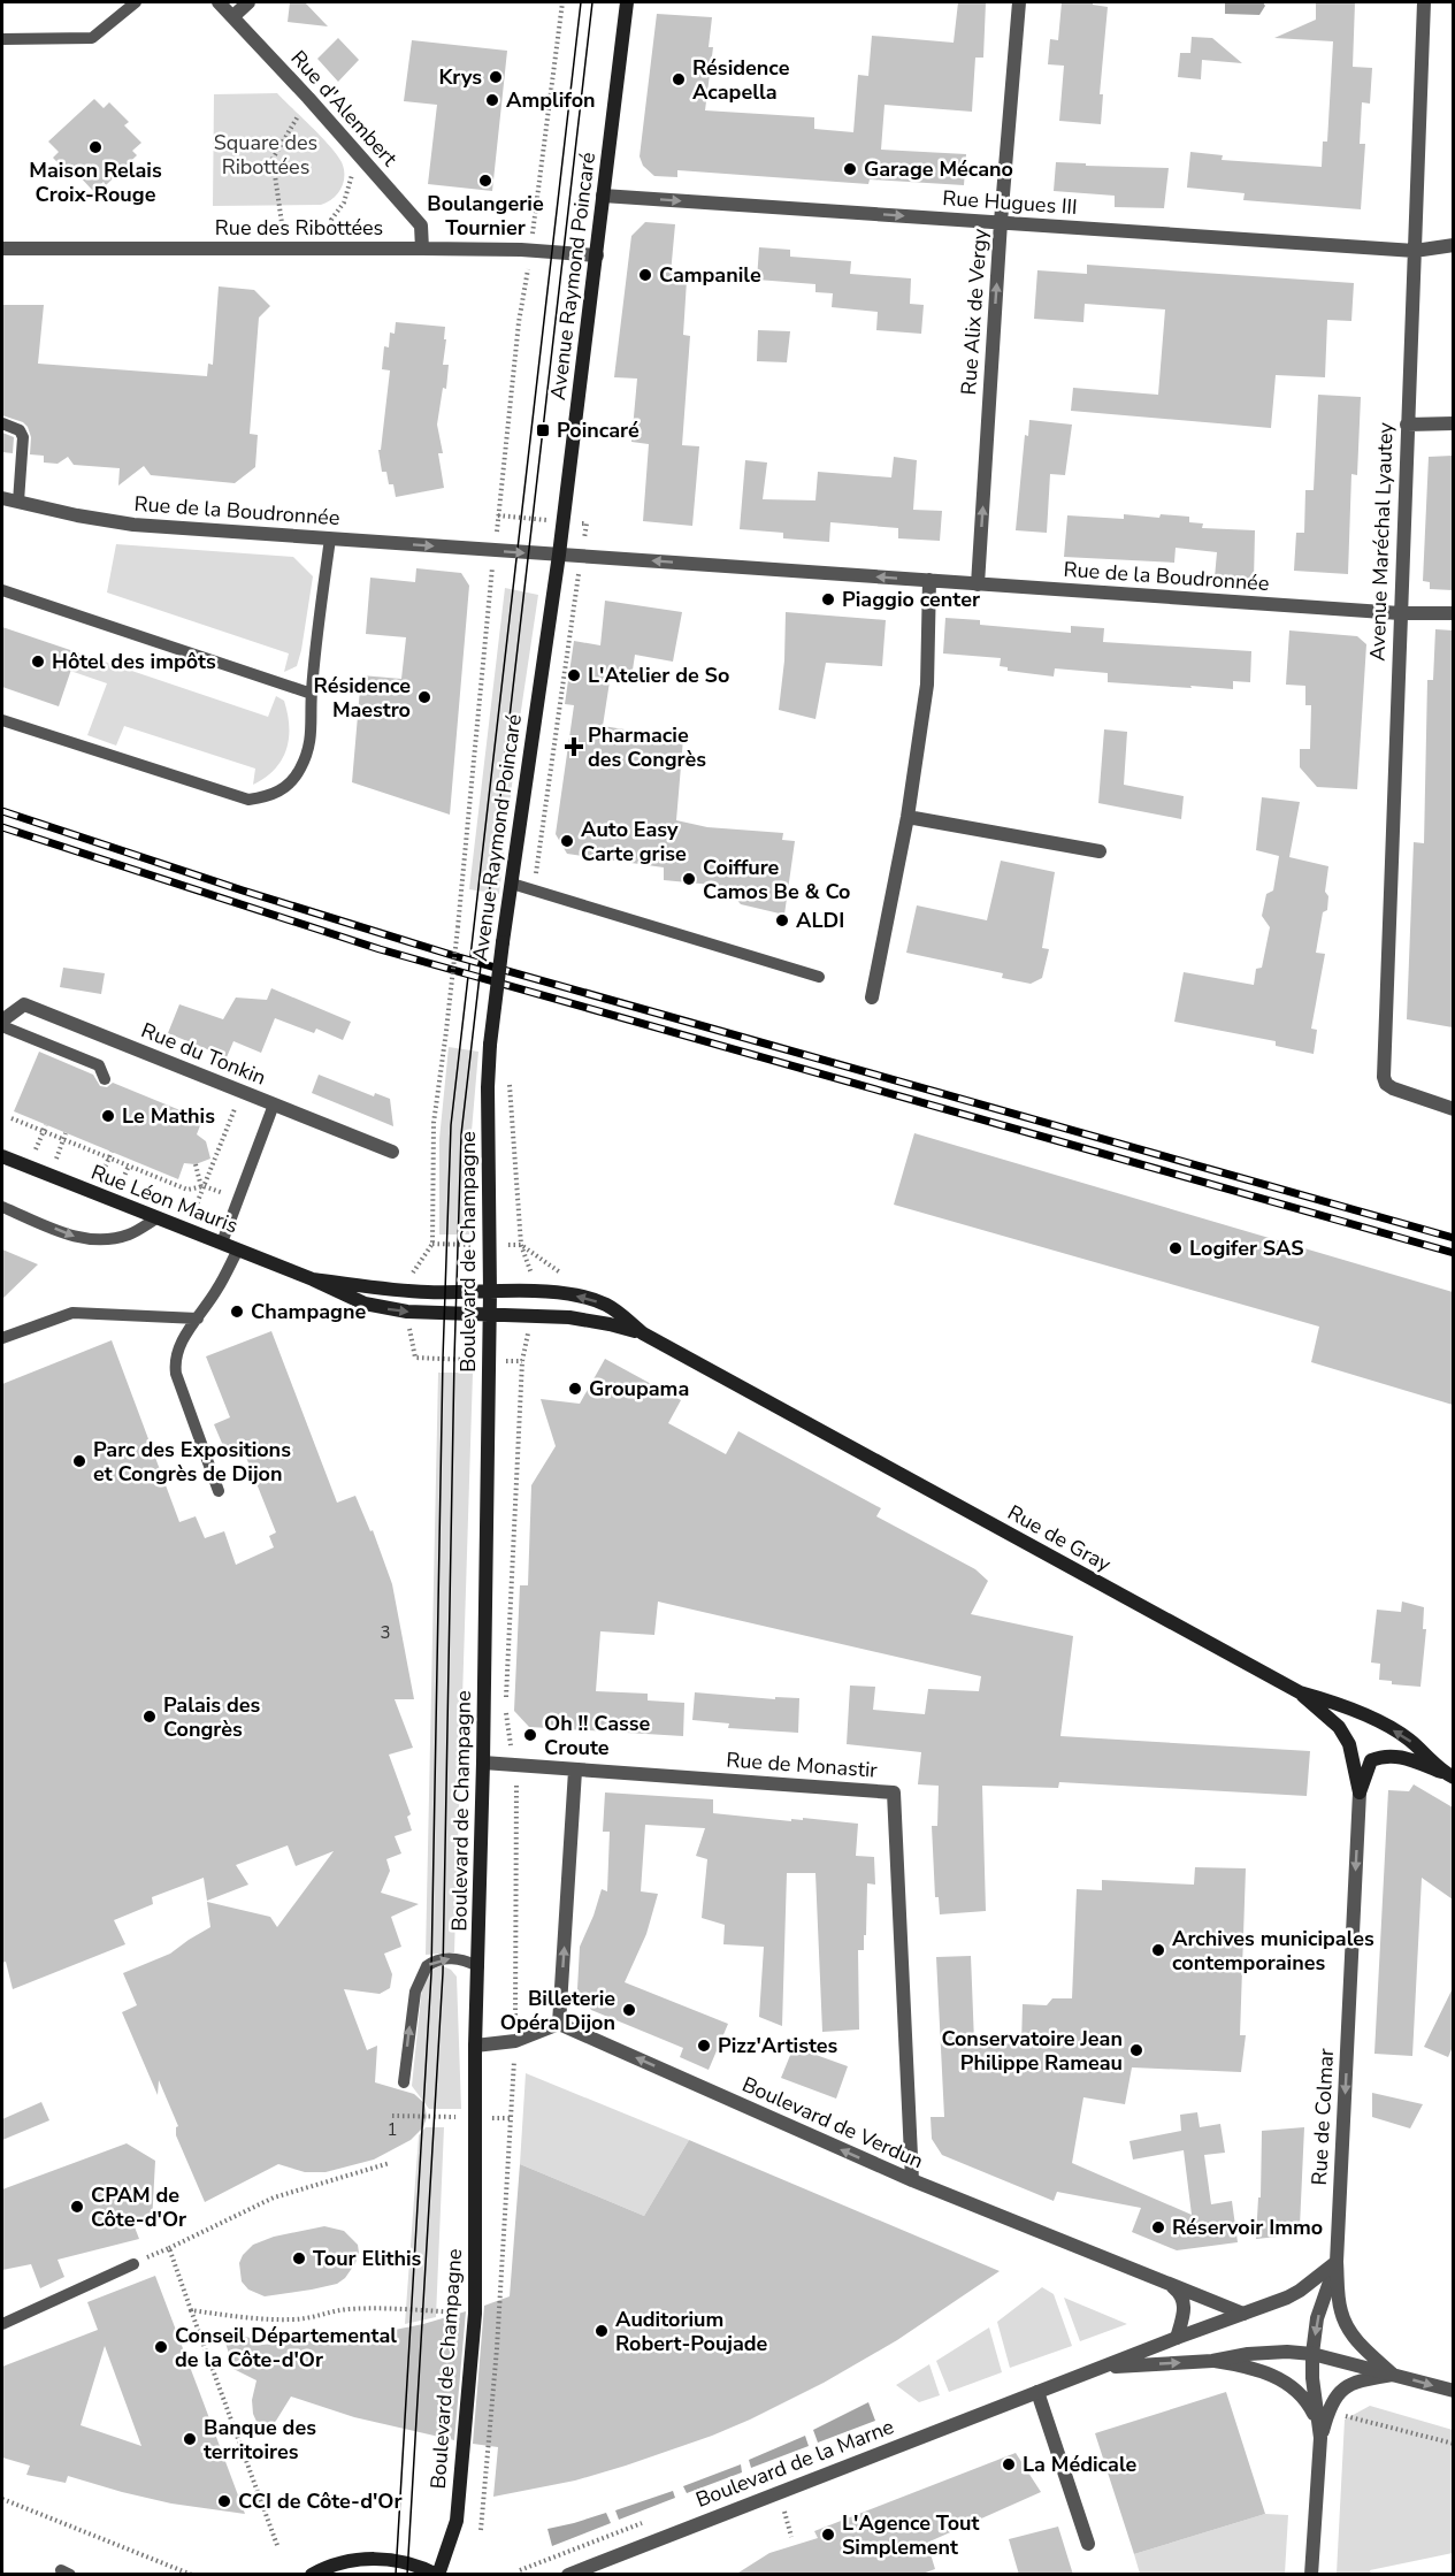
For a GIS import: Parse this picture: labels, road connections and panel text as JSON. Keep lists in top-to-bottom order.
{
  "streets": {
    "main road": [
      "Avenue Raymond Poincaré",
      "Rue Léon Mauris",
      "Boulevard de Champagne",
      "Rue de Gray",
      "Rue de Colmar"
    ],
    "street": [
      "Rue d'Alembert",
      "Rue Hugues III",
      "Rue des Ribottées",
      "Rue Alix de Vergy",
      "Rue de la Boudronnée",
      "Avenue Maréchal Lyautey",
      "Rue du Tonkin",
      "Rue de Monastir",
      "Boulevard de Verdun",
      "Boulevard de la Marne"
    ]
  },
  "crossings": [
    ["Rue d'Alembert", "Rue des Ribottées"],
    ["Rue Hugues III", "Avenue Raymond Poincaré"],
    ["Rue Hugues III", "Rue Alix de Vergy"],
    ["Rue Hugues III", "Avenue Maréchal Lyautey"],
    ["Rue des Ribottées", "Avenue Raymond Poincaré"],
    ["Avenue Raymond Poincaré", "Rue de la Boudronnée"],
    ["Avenue Raymond Poincaré", "Boulevard de Champagne"],
    ["Rue Alix de Vergy", "Rue de la Boudronnée"],
    ["Rue de la Boudronnée", "Avenue Maréchal Lyautey"],
    ["Rue Léon Mauris", "Boulevard de Champagne"],
    ["Rue Léon Mauris", "Rue de Gray"],
    ["Boulevard de Champagne", "Rue de Gray"],
    ["Boulevard de Champagne", "Rue de Monastir"],
    ["Rue de Gray", "Rue de Colmar"],
    ["Rue de Monastir", "Boulevard de Verdun"],
    ["Rue de Colmar", "Boulevard de la Marne"],
    ["Boulevard de Verdun", "Boulevard de la Marne"]
  ],
  "one_way": [
    "Rue Hugues III",
    "Rue Alix de Vergy",
    "Rue de Colmar",
    "Boulevard de Verdun"
  ],
  "parks": ["Square des Ribottées"],
  "places": {
    "other": [
      "Krys",
      "Résidence Acapella",
      "Amplifon",
      "Maison Relais Croix-Rouge",
      "Garage Mécano",
      "Boulangerie Tournier",
      "Campanile",
      "Piaggio center",
      "Hôtel des impôts",
      "L'Atelier de So",
      "Résidence Maestro",
      "Auto Easy Carte grise",
      "Coiffure Camos Be & Co",
      "ALDI",
      "Le Mathis",
      "Logifer SAS",
      "Champagne",
      "Groupama",
      "Parc des Expositions et Congrès de Dijon",
      "Palais des Congrès",
      "Oh !! Casse Croute",
      "Archives municipales contemporaines",
      "Billeterie Opéra Dijon",
      "Pizz'Artistes",
      "Conservatoire Jean Philippe Rameau",
      "CPAM de Côte-d'Or",
      "Réservoir Immo",
      "Tour Elithis",
      "Auditorium Robert-Poujade",
      "Conseil Départemental de la Côte-d'Or",
      "Banque des territoires",
      "La Médicale",
      "CCI de Côte-d'Or",
      "L'Agence Tout Simplement"
    ],
    "transit": ["Poincaré"],
    "health": ["Pharmacie des Congrès"]
  },
  "house_numbers": ["3", "1"]
}
